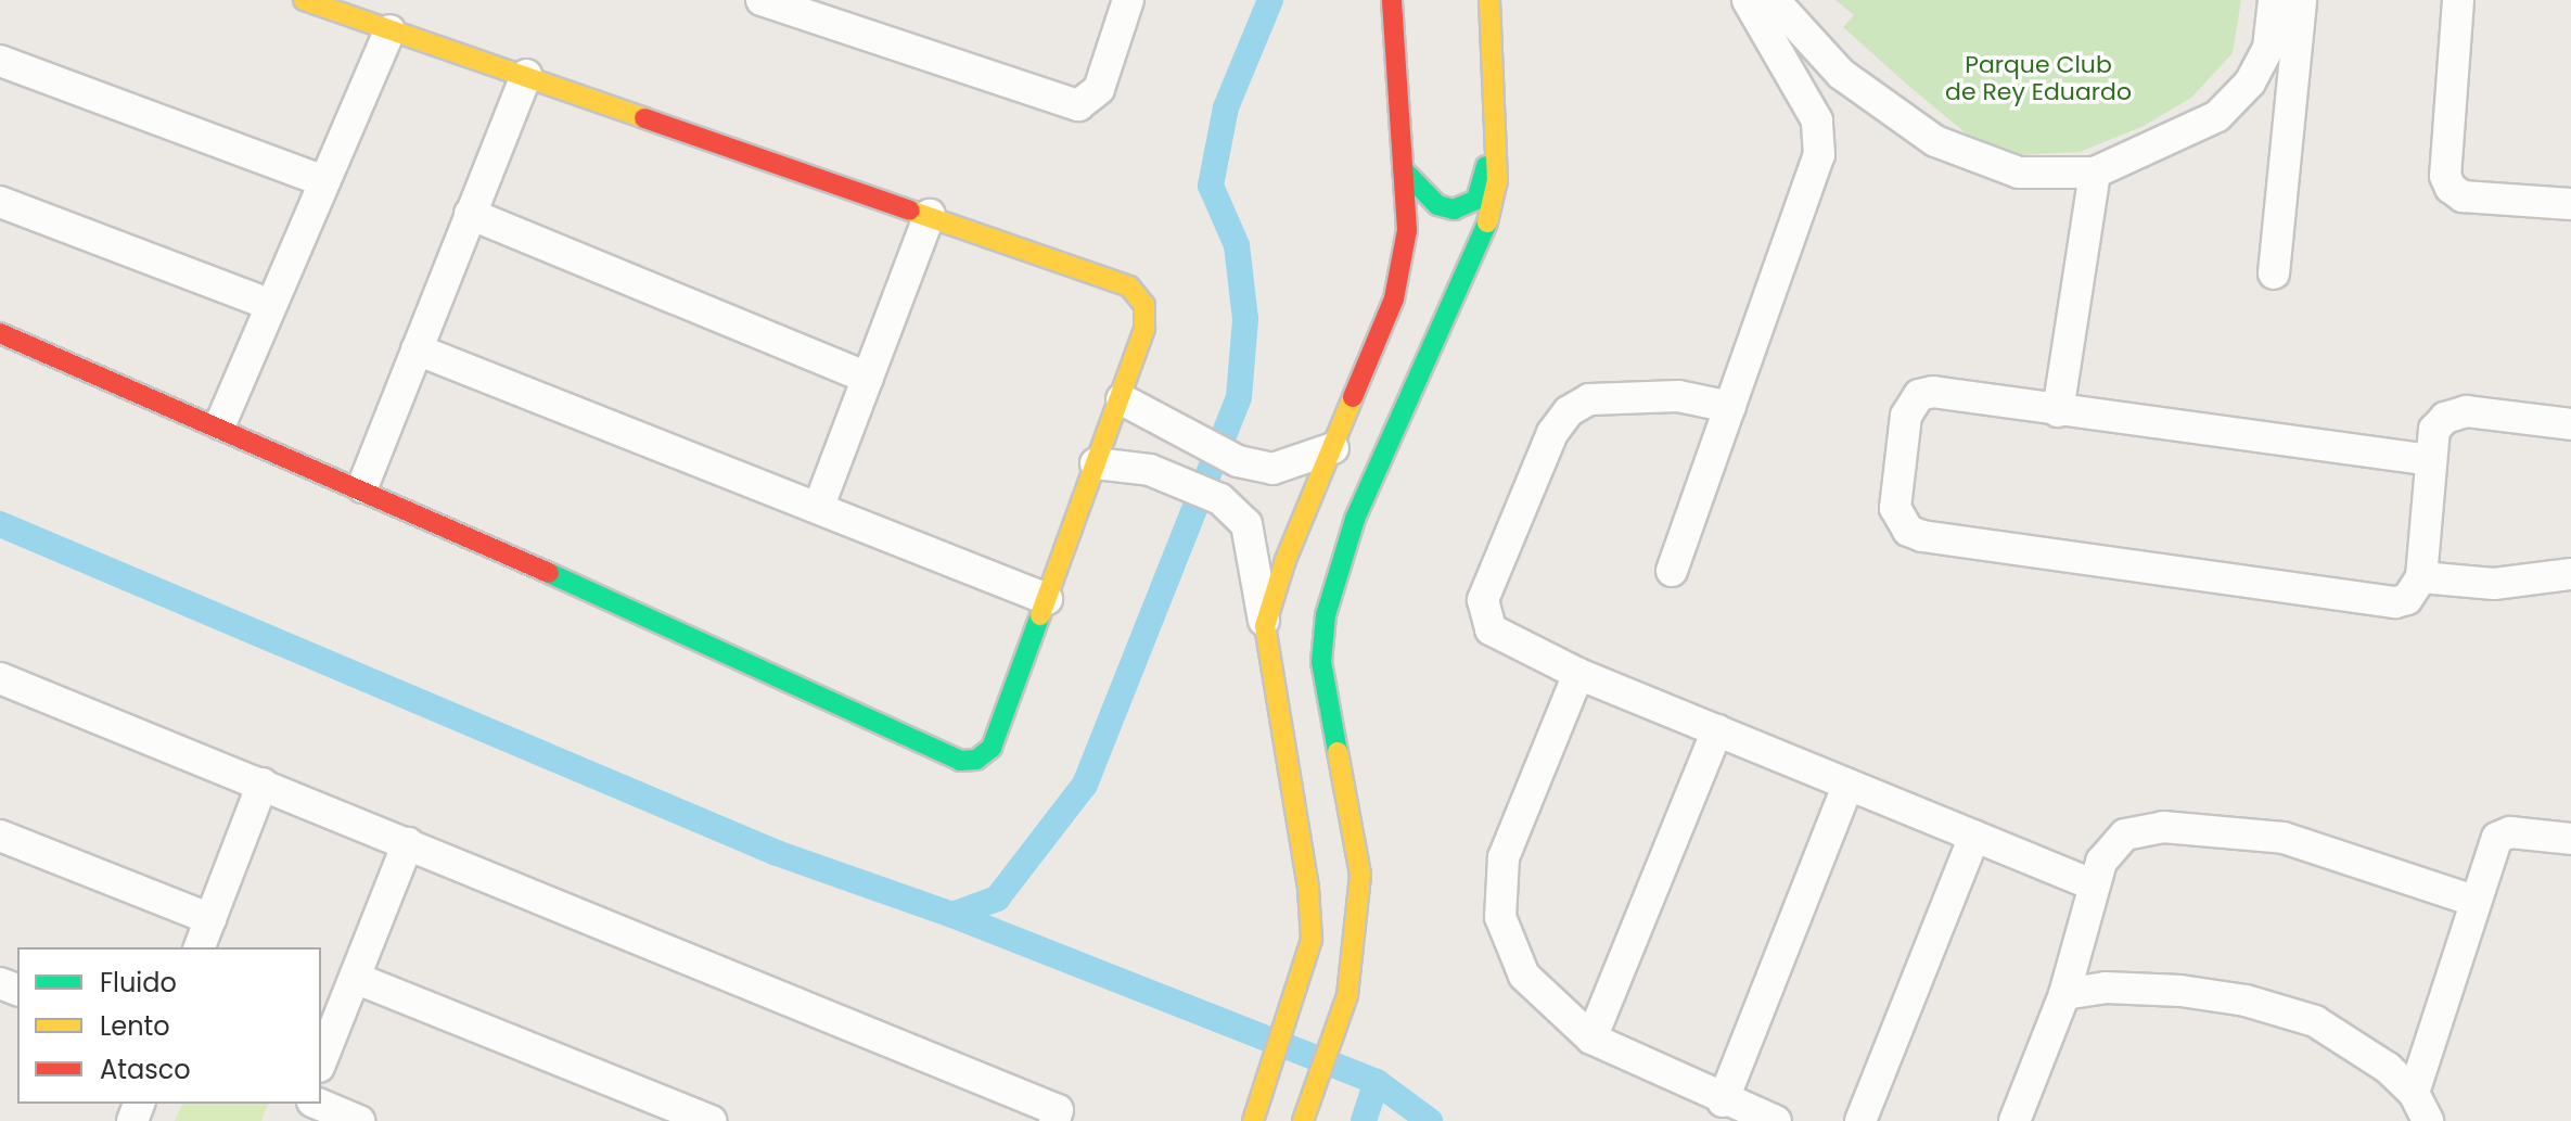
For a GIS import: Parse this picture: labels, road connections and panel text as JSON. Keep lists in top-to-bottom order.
{
  "parks": ["Parque Club de Rey Eduardo"],
  "legend": ["Fluido", "Lento", "Atasco"]
}
